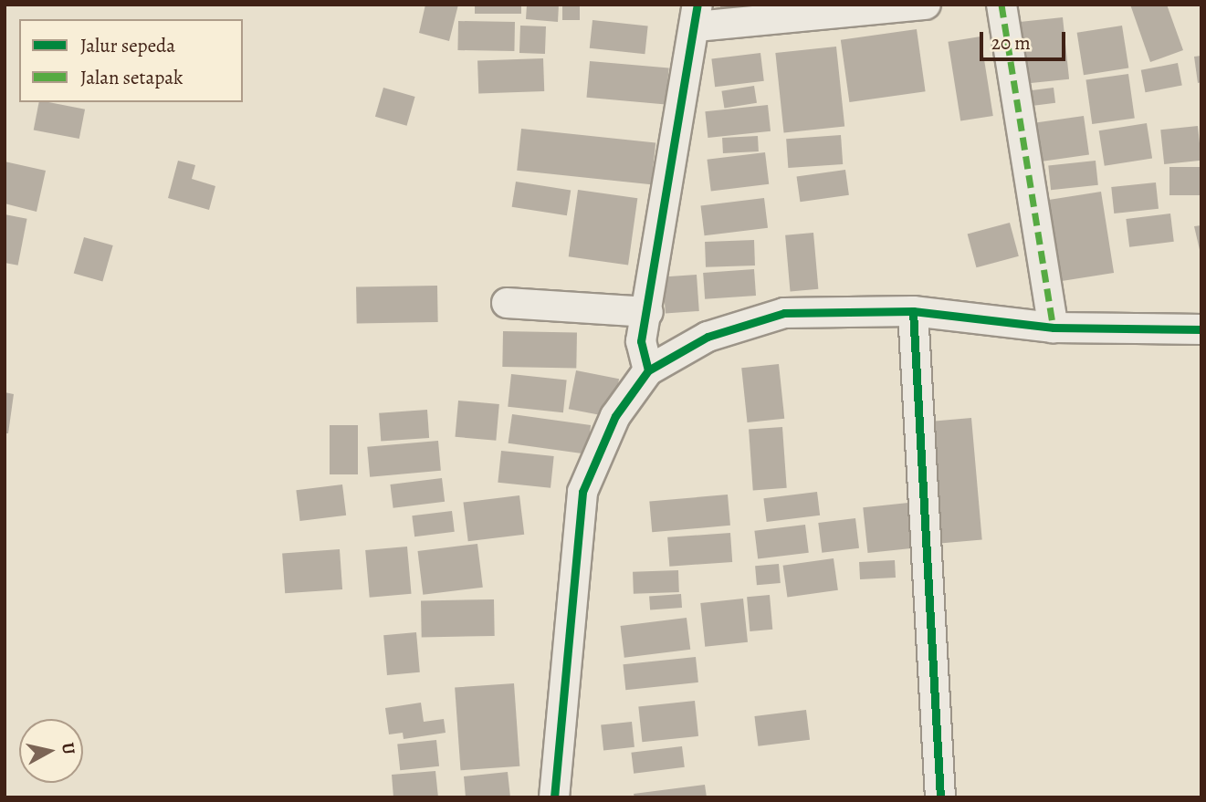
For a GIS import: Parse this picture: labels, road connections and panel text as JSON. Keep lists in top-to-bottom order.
{
  "legend": ["Jalur sepeda", "Jalan setapak"],
  "scale_bar": "20 m",
  "north": "right"
}
